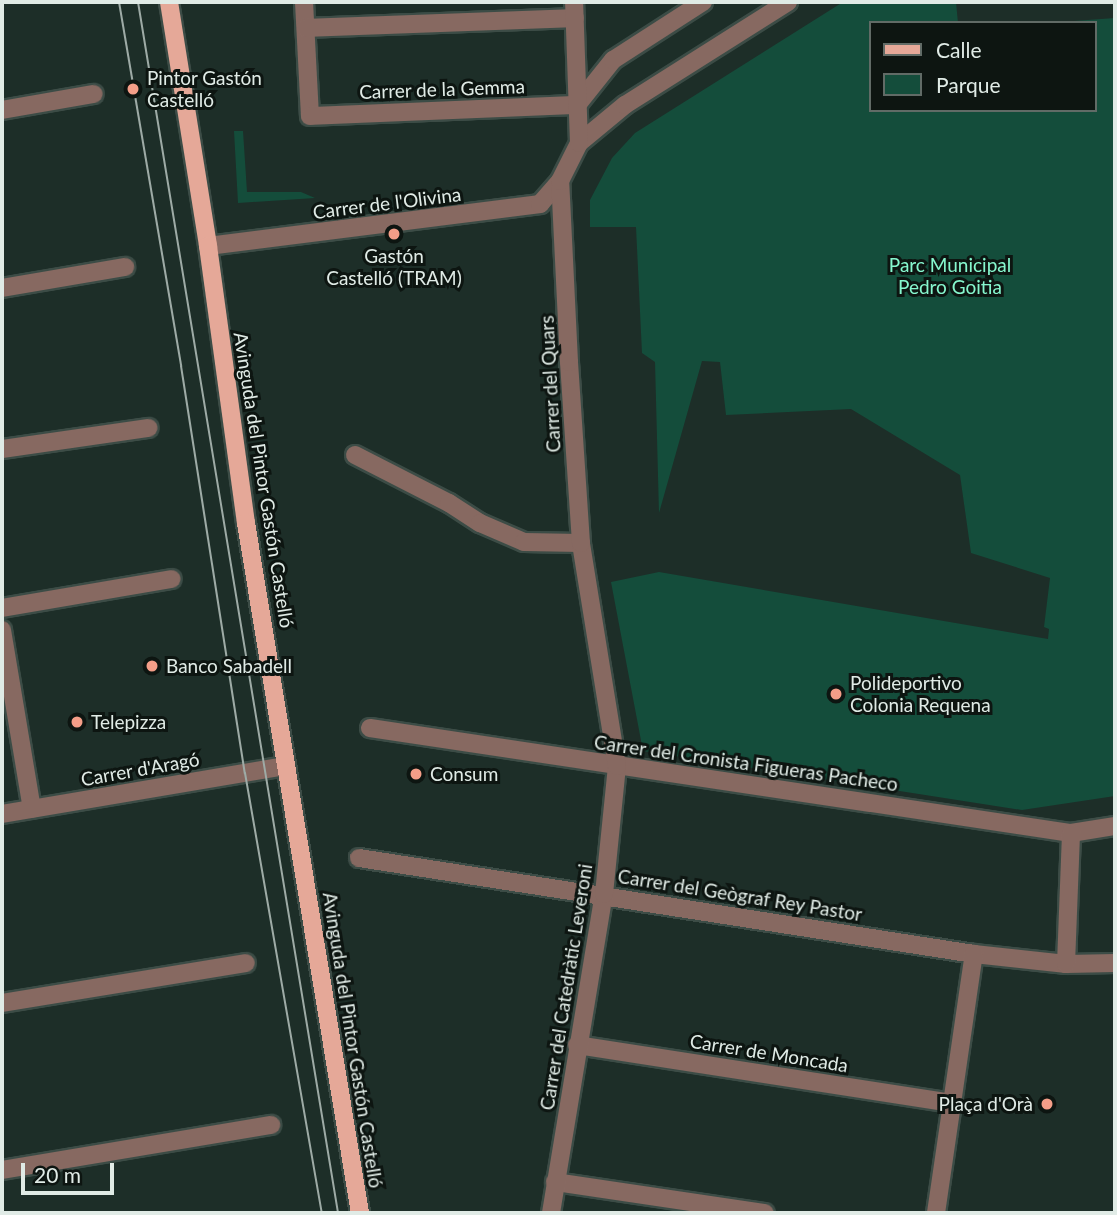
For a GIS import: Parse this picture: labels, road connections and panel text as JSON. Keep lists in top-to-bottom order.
{
  "streets": {
    "main road": ["Avinguda del Pintor Gastón Castelló"],
    "street": [
      "Carrer de la Gemma",
      "Carrer de l'Olivina",
      "Carrer del Quars",
      "Carrer del Cronista Figueras Pacheco",
      "Carrer d'Aragó",
      "Carrer del Geògraf Rey Pastor",
      "Carrer del Catedràtic Leveroni",
      "Carrer de Moncada"
    ]
  },
  "crossings": [
    ["Carrer de la Gemma", "Carrer del Quars"],
    ["Carrer de l'Olivina", "Carrer del Quars"],
    ["Carrer de l'Olivina", "Avinguda del Pintor Gastón Castelló"],
    ["Carrer del Quars", "Carrer del Cronista Figueras Pacheco"],
    ["Carrer del Quars", "Carrer del Catedràtic Leveroni"],
    ["Avinguda del Pintor Gastón Castelló", "Carrer d'Aragó"],
    ["Carrer del Cronista Figueras Pacheco", "Carrer del Catedràtic Leveroni"],
    ["Carrer del Geògraf Rey Pastor", "Carrer del Catedràtic Leveroni"],
    ["Carrer del Catedràtic Leveroni", "Carrer de Moncada"]
  ],
  "parks": ["Parc Municipal Pedro Goitia"],
  "places": [
    "Pintor Gastón Castelló",
    "Gastón Castelló (TRAM)",
    "Banco Sabadell",
    "Polideportivo Colonia Requena",
    "Telepizza",
    "Consum",
    "Plaça d'Orà"
  ],
  "legend": ["Calle", "Parque"],
  "scale_bar": "20 m"
}
